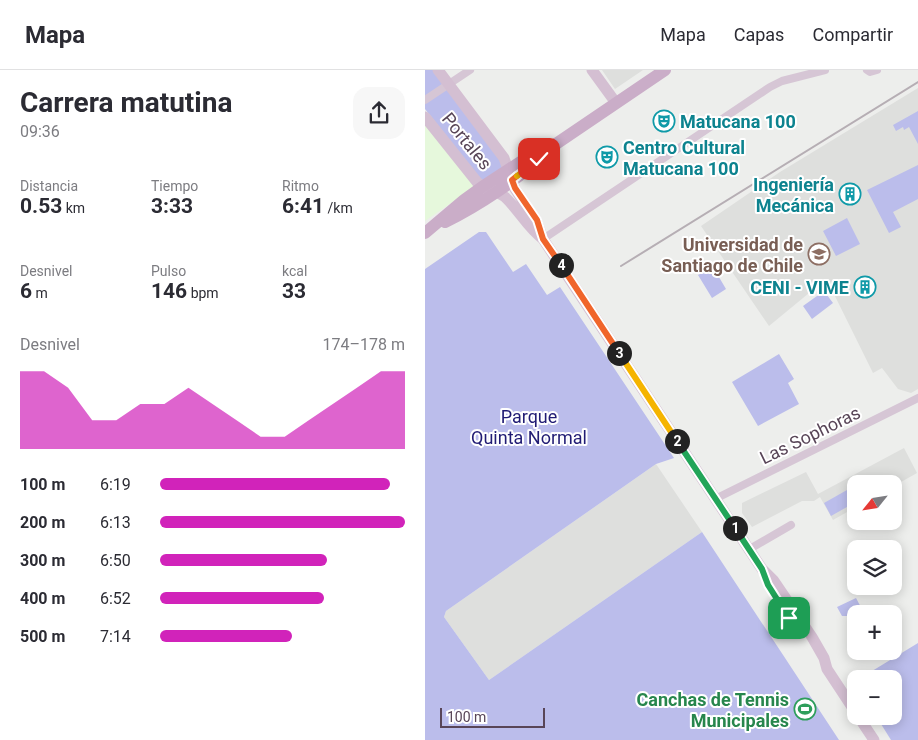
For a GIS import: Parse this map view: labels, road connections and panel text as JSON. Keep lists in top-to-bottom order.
{
  "streets": {
    "main road": ["Portales"],
    "street": ["Las Sophoras"]
  },
  "parks": ["Parque Quinta Normal"],
  "places": {
    "theatre": ["Matucana 100", "Centro Cultural Matucana 100"],
    "building": ["Ingeniería Mecánica", "CENI - VIME"],
    "school or university": ["Universidad de Santiago de Chile"],
    "sports": ["Canchas de Tennis Municipales"]
  },
  "scale_bar": "100 m",
  "north": "bottom left",
  "page": {
    "header": "Mapa",
    "nav": ["Mapa", "Capas", "Compartir"],
    "heading": ["Carrera matutina", "09:36"],
    "stats": [
      ["Distancia", "0.53 km"],
      ["Tiempo", "3:33"],
      ["Ritmo", "6:41 /km"],
      ["Desnivel", "6 m"],
      ["Pulso", "146 bpm"],
      ["kcal", "33"]
    ],
    "pins": [
      "4",
      "3",
      "2",
      "1"
    ],
    "chart": ["Desnivel", "174–178 m"],
    "list": [
      {
        "name": "100 m",
        "note": "6:19"
      },
      {
        "name": "200 m",
        "note": "6:13"
      },
      {
        "name": "300 m",
        "note": "6:50"
      },
      {
        "name": "400 m",
        "note": "6:52"
      },
      {
        "name": "500 m",
        "note": "7:14"
      }
    ],
    "map_buttons": ["+", "−"],
    "scale": "100 m"
  }
}
